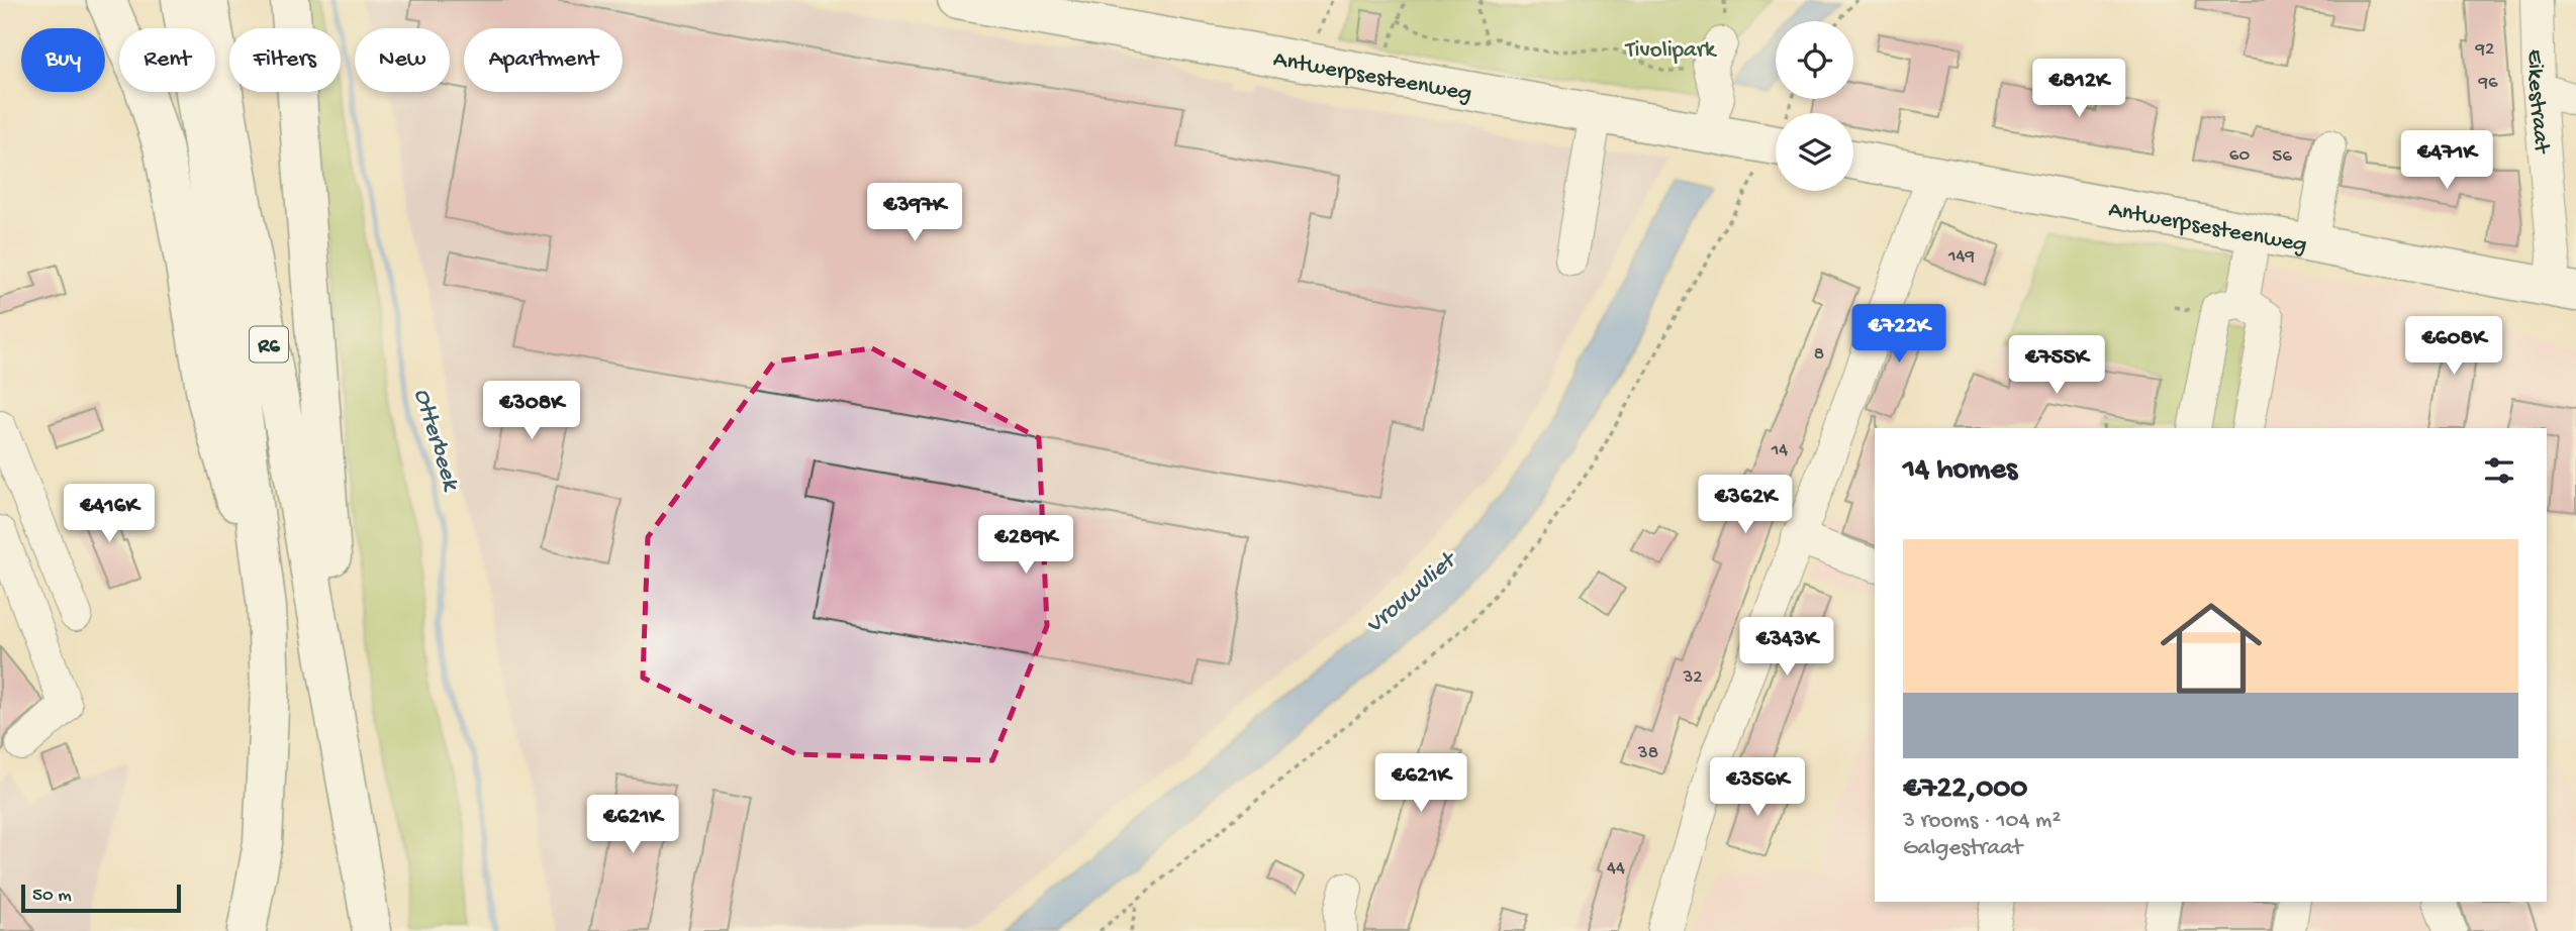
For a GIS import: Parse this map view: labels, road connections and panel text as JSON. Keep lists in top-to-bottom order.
{
  "streets": {
    "main road": ["Antwerpsesteenweg", "R6"],
    "street": ["Eikestraat"]
  },
  "crossings": [
    ["Antwerpsesteenweg", "Eikestraat"]
  ],
  "water": ["Otterbeek", "Vrouwvliet"],
  "parks": ["Tivolipark"],
  "house_numbers": [
    "92",
    "96",
    "60",
    "56",
    "149",
    "8",
    "14",
    "32",
    "38",
    "44"
  ],
  "scale_bar": "50 m",
  "page": {
    "chip": [
      "Buy",
      "Rent",
      "Filters",
      "New",
      "Apartment"
    ],
    "price": [
      "€812K",
      "€471K",
      "€397K",
      "€722K",
      "€608K",
      "€755K",
      "€308K",
      "€362K",
      "€416K",
      "€289K",
      "€343K",
      "€621K",
      "€356K",
      "€621K"
    ],
    "heading": "14 homes",
    "list": [
      {
        "name": "€722,000",
        "note": "3 rooms · 104 m² · Galgestraat"
      }
    ],
    "scale": "50 m"
  }
}
